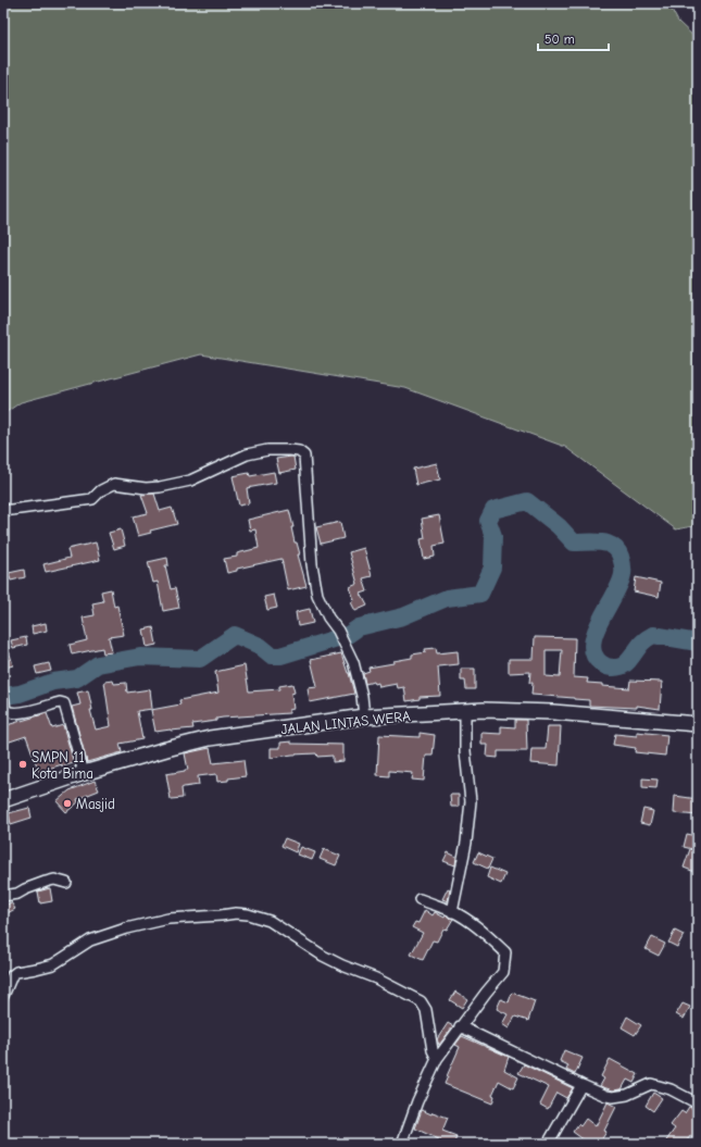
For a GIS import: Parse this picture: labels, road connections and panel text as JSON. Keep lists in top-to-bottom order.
{
  "streets": {
    "main road": ["JALAN LINTAS WERA"]
  },
  "places": ["SMPN 11 Kota Bima", "Masjid"],
  "scale_bar": "50 m"
}
